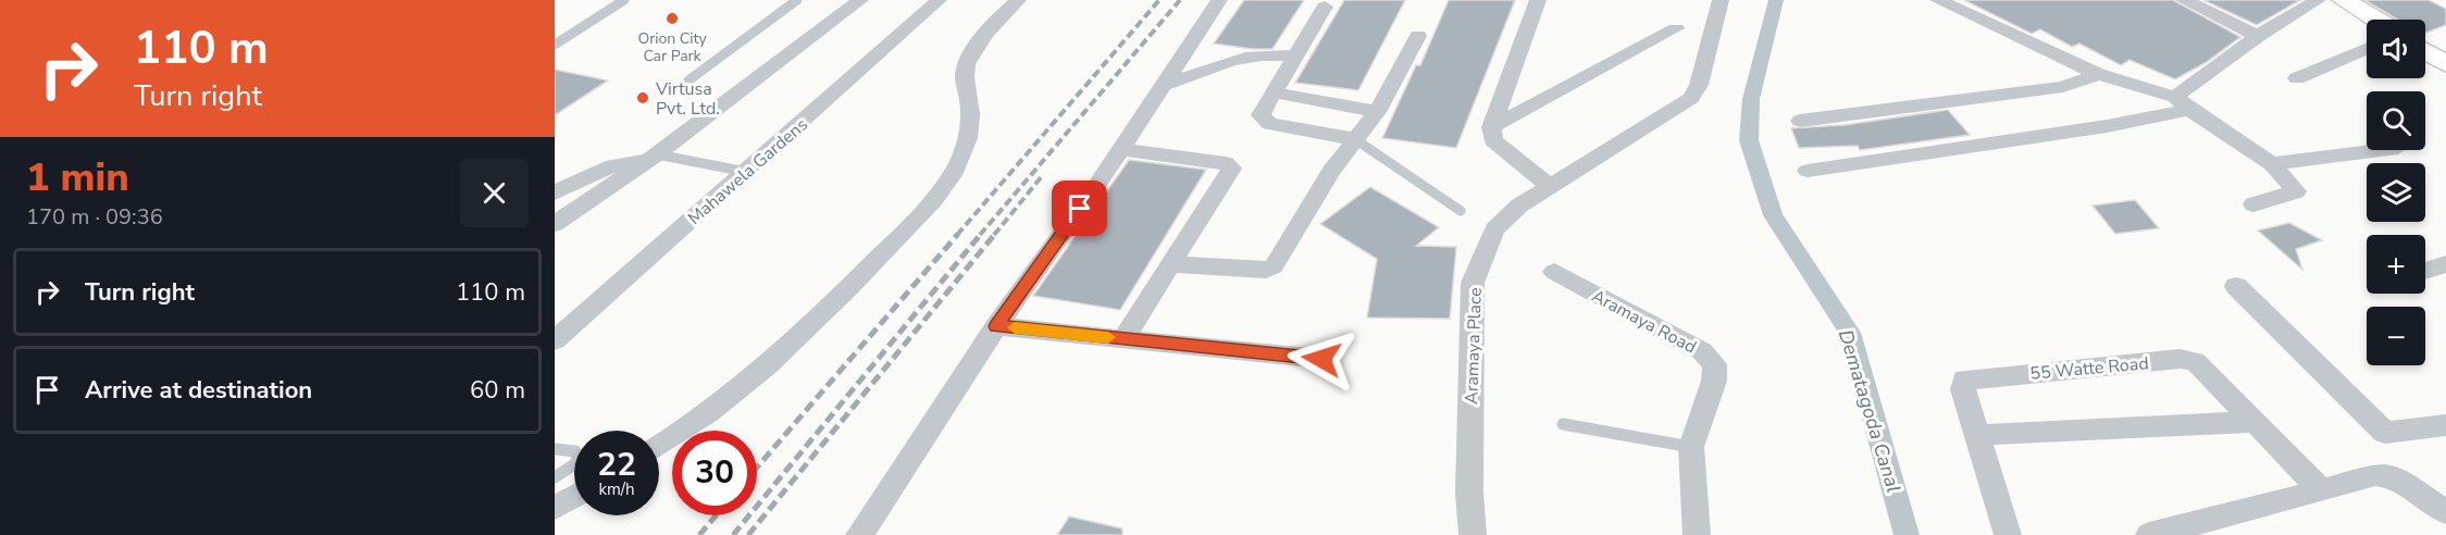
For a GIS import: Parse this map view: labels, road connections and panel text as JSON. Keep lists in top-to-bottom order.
{
  "streets": {
    "street": [
      "Mahawela Gardens",
      "Aramaya Road",
      "Aramaya Place",
      "55 Watte Road"
    ]
  },
  "water": ["Dematagoda Canal"],
  "places": ["Orion City Car Park", "Virtusa Pvt. Ltd."],
  "page": {
    "turn": ["110 m", "Turn right"],
    "map_buttons": ["+", "−"],
    "heading": ["1 min", "170 m · 09:36"],
    "list": [
      {
        "name": "Turn right",
        "value": "110 m"
      },
      {
        "name": "Arrive at destination",
        "value": "60 m"
      }
    ],
    "speed": "22 km/h",
    "limit": "30"
  }
}
